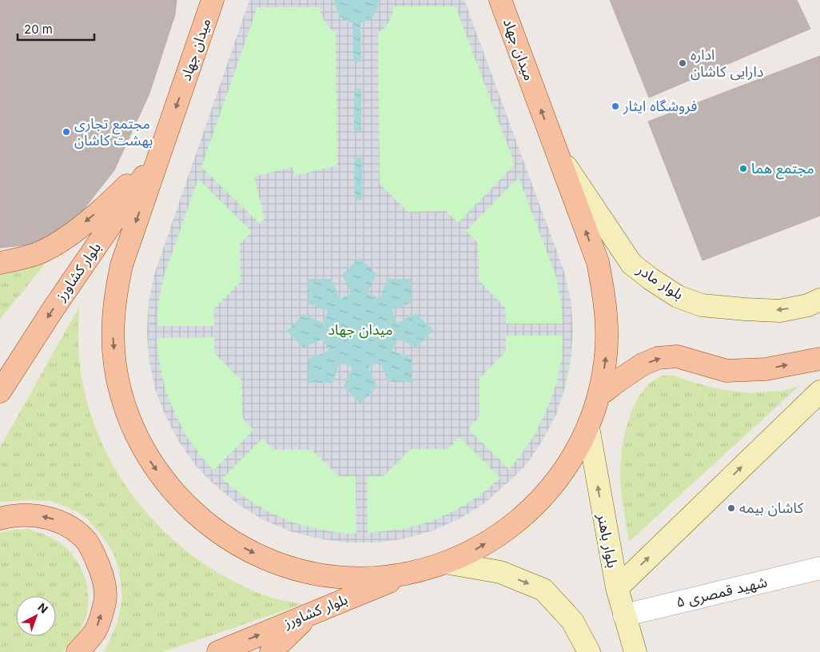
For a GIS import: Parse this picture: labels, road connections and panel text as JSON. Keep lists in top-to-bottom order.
{
  "streets": {
    "main road": ["میدان جهاد", "بلوار کشاورز"],
    "street": ["بلوار مادر", "بلوار باهنر", "شهید قمصری ۵"]
  },
  "crossings": [
    ["میدان جهاد", "بلوار کشاورز"],
    ["میدان جهاد", "بلوار مادر"],
    ["میدان جهاد", "بلوار باهنر"],
    ["بلوار باهنر", "شهید قمصری ۵"]
  ],
  "one_way": ["بلوار مادر", "بلوار باهنر"],
  "parks": ["میدان جهاد"],
  "places": [
    "اداره دارایی کاشان",
    "فروشگاه ایثار",
    "مجتمع تجاری بهشت کاشان",
    "مجتمع هما",
    "کاشان بیمه"
  ],
  "scale_bar": "20 m",
  "north": "top right"
}
